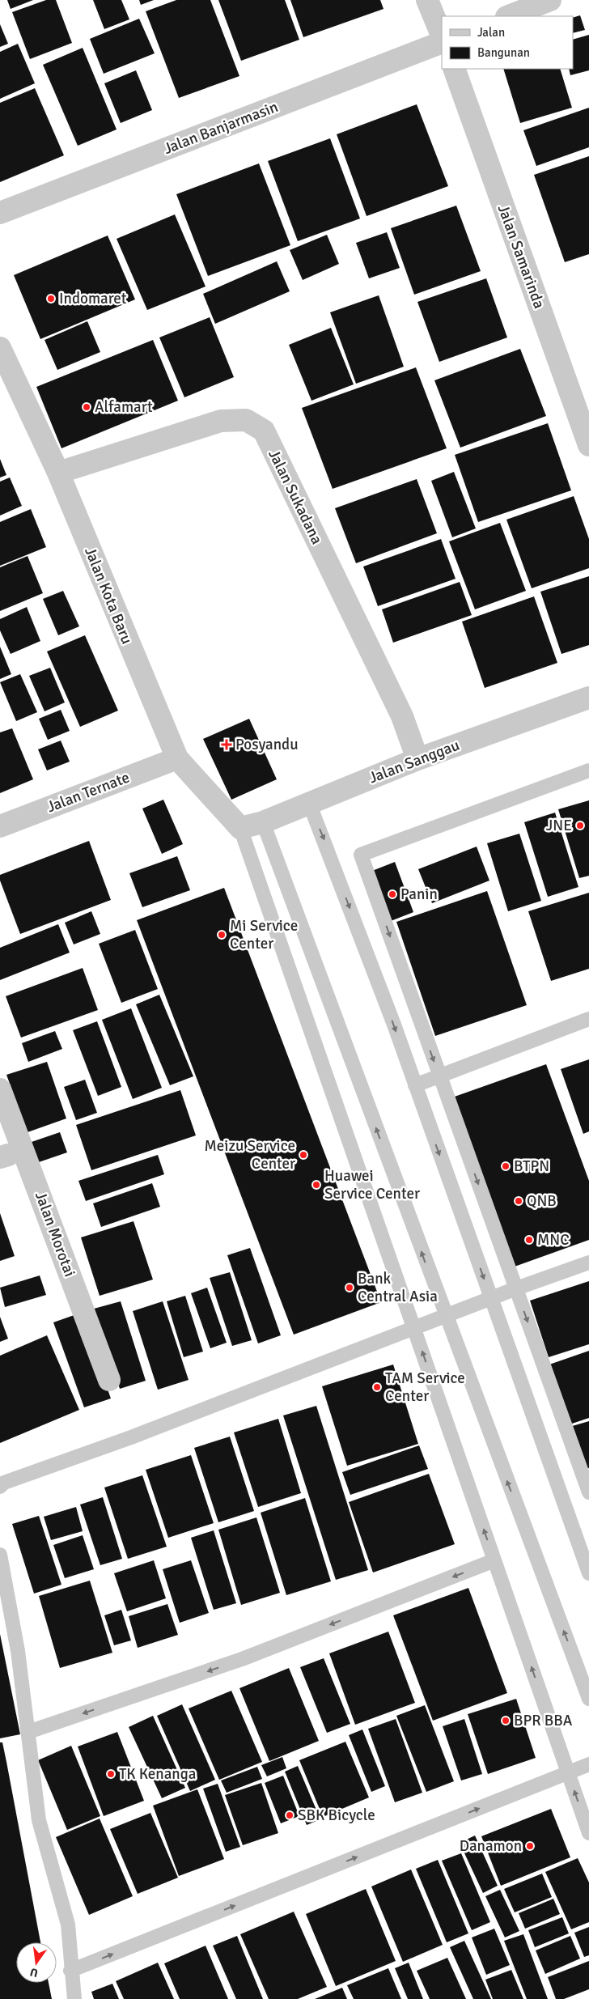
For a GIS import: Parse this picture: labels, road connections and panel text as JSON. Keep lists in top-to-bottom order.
{
  "streets": {
    "street": [
      "Jalan Banjarmasin",
      "Jalan Samarinda",
      "Jalan Sukadana",
      "Jalan Kota Baru",
      "Jalan Sanggau",
      "Jalan Ternate",
      "Jalan Morotai"
    ]
  },
  "crossings": [
    ["Jalan Sukadana", "Jalan Kota Baru"],
    ["Jalan Sukadana", "Jalan Sanggau"],
    ["Jalan Kota Baru", "Jalan Sanggau"],
    ["Jalan Kota Baru", "Jalan Ternate"]
  ],
  "places": {
    "other": [
      "Indomaret",
      "Alfamart",
      "JNE",
      "Panin",
      "Mi Service Center",
      "Meizu Service Center",
      "BTPN",
      "Huawei Service Center",
      "QNB",
      "MNC",
      "Bank Central Asia",
      "TAM Service Center",
      "BPR BBA",
      "TK Kenanga",
      "SBK Bicycle",
      "Danamon"
    ],
    "health": ["Posyandu"]
  },
  "legend": ["Jalan", "Bangunan"],
  "north": "bottom"
}
